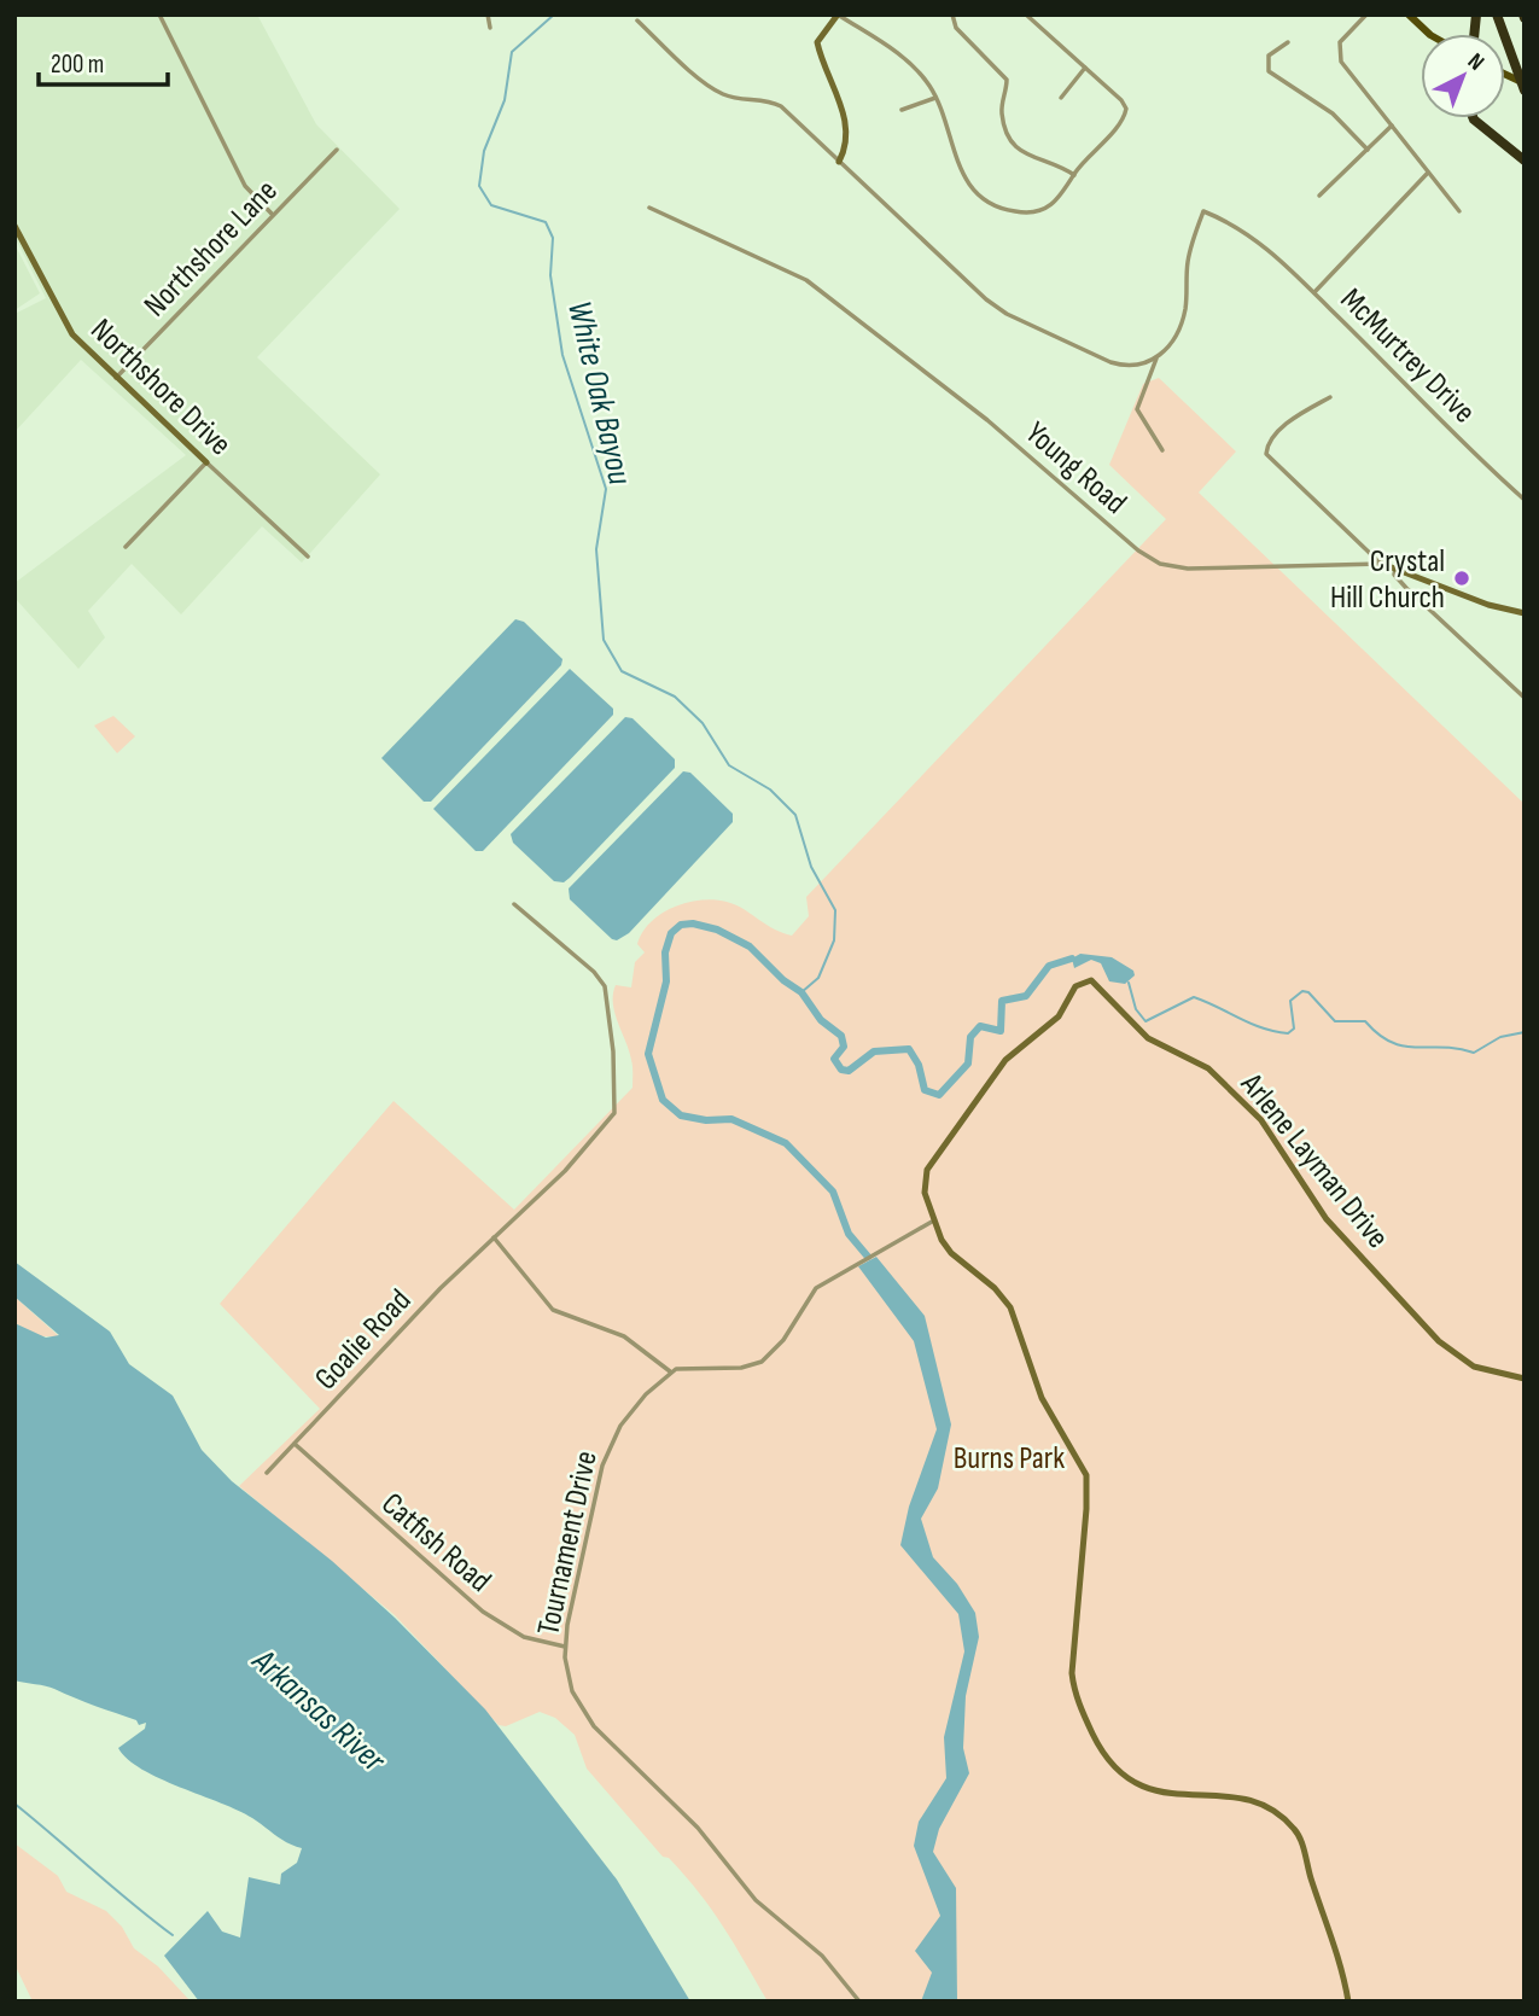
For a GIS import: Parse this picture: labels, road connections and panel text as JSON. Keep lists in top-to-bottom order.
{
  "streets": {
    "street": [
      "Northshore Lane",
      "McMurtrey Drive",
      "Northshore Drive",
      "Young Road",
      "Arlene Layman Drive",
      "Goalie Road",
      "Catfish Road",
      "Tournament Drive"
    ]
  },
  "crossings": [
    ["Northshore Lane", "Northshore Drive"],
    ["Goalie Road", "Catfish Road"],
    ["Catfish Road", "Tournament Drive"]
  ],
  "water": ["White Oak Bayou", "Arkansas River"],
  "parks": ["Burns Park"],
  "places": ["Crystal Hill Church"],
  "scale_bar": "200 m",
  "north": "top right"
}
